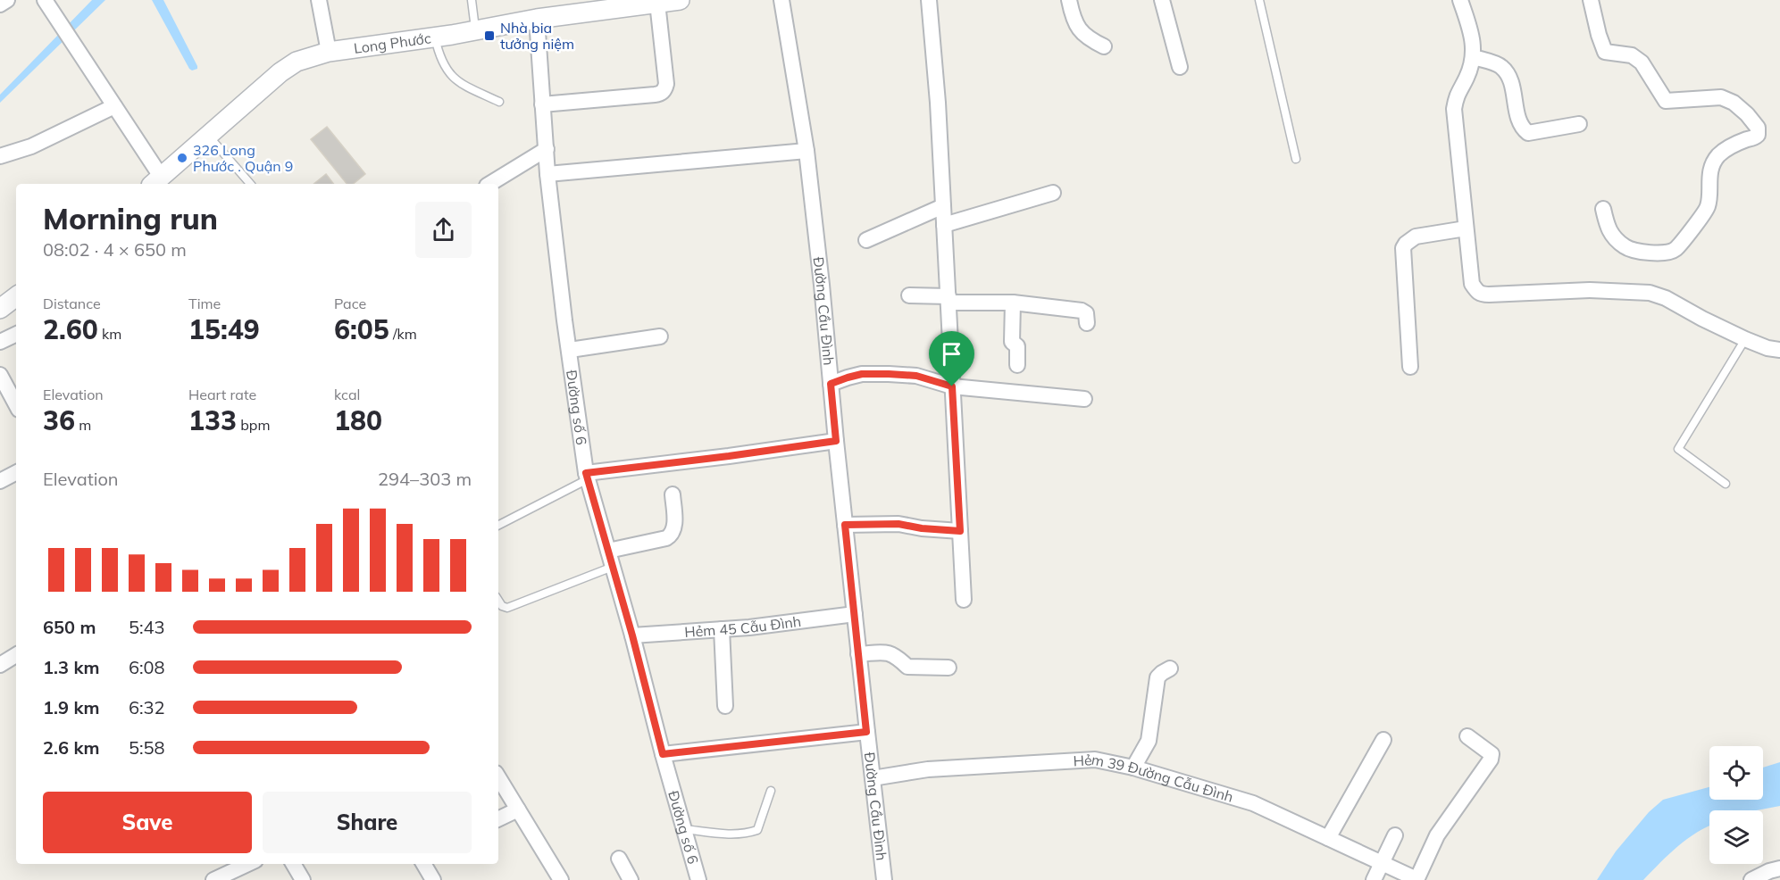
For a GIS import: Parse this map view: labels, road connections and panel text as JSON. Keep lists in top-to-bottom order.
{
  "streets": {
    "street": [
      "Long Phước",
      "Đường Cầu Đình",
      "Đường số 6",
      "Hẻm 45 Cẫu Đình",
      "Hẻm 39 Đường Cẫu Đình"
    ]
  },
  "crossings": [
    ["Long Phước", "Đường số 6"],
    ["Đường Cầu Đình", "Hẻm 45 Cẫu Đình"],
    ["Đường Cầu Đình", "Hẻm 39 Đường Cẫu Đình"],
    ["Đường số 6", "Hẻm 45 Cẫu Đình"]
  ],
  "places": {
    "transit": ["Nhà bia tưởng niệm"],
    "other": ["326 Long Phước . Quận 9"]
  },
  "page": {
    "heading": ["Morning run", "08:02 · 4 × 650 m"],
    "stats": [
      ["Distance", "2.60 km"],
      ["Time", "15:49"],
      ["Pace", "6:05 /km"],
      ["Elevation", "36 m"],
      ["Heart rate", "133 bpm"],
      ["kcal", "180"]
    ],
    "chart": ["Elevation", "294–303 m"],
    "list": [
      {
        "name": "650 m",
        "note": "5:43"
      },
      {
        "name": "1.3 km",
        "note": "6:08"
      },
      {
        "name": "1.9 km",
        "note": "6:32"
      },
      {
        "name": "2.6 km",
        "note": "5:58"
      }
    ],
    "buttons": ["Save", "Share"]
  }
}
